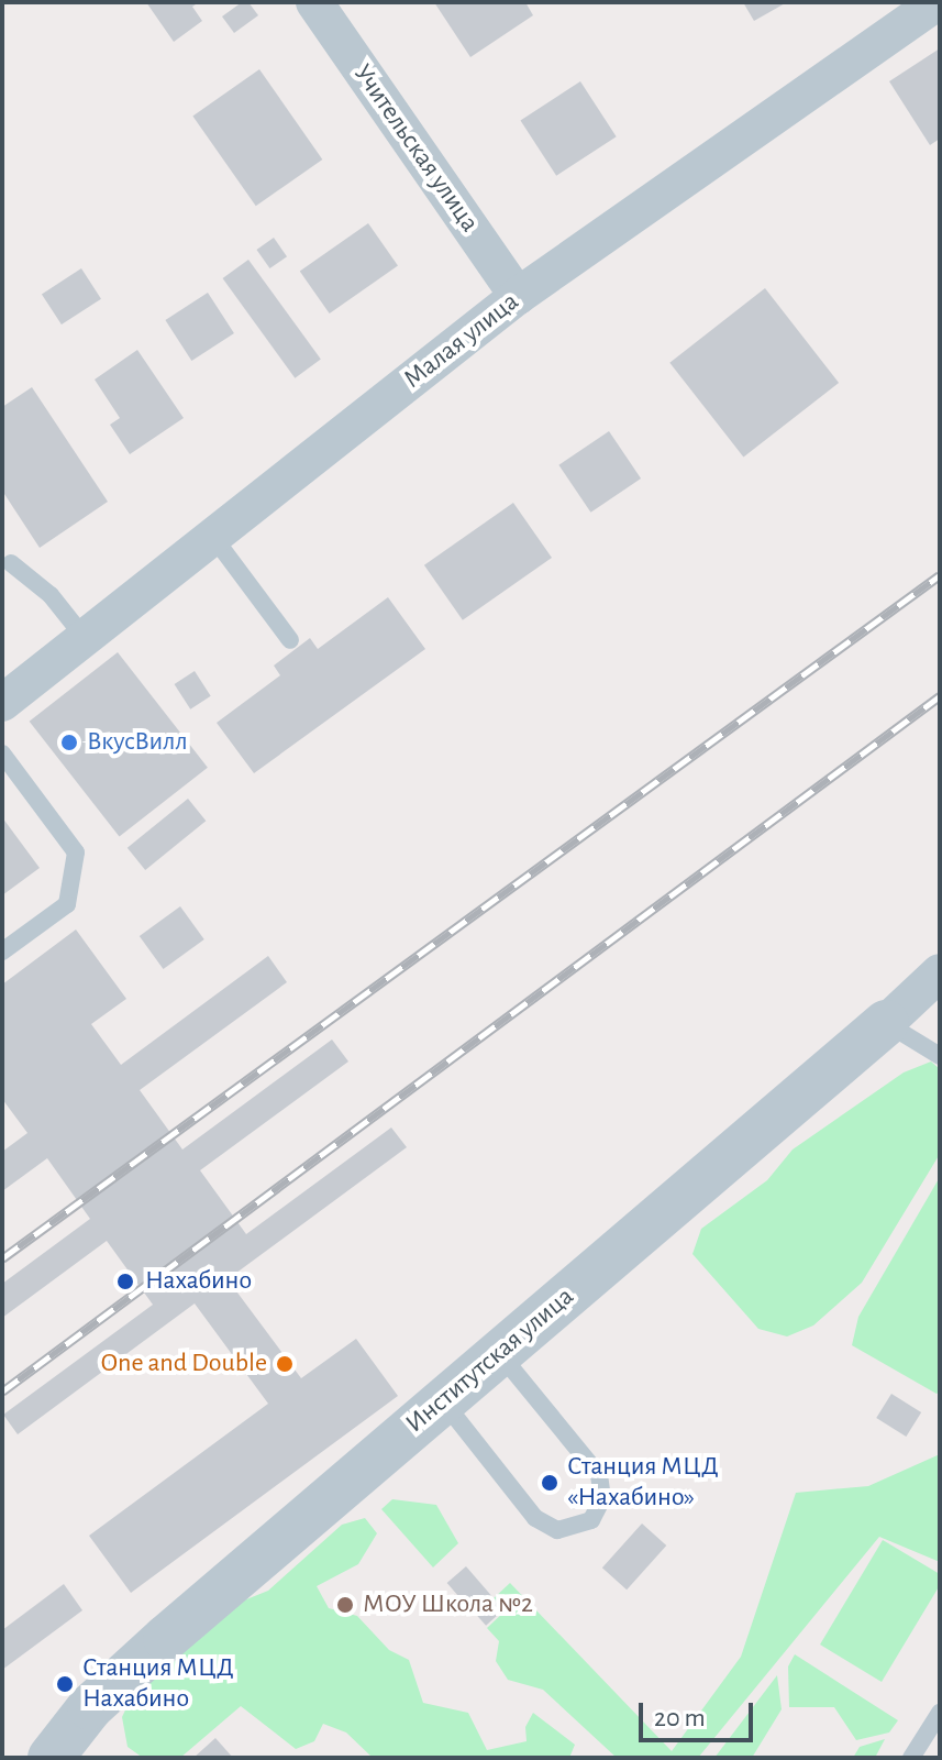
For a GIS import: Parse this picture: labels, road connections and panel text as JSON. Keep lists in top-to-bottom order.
{
  "streets": {
    "street": ["Учительская улица", "Малая улица", "Институтская улица"]
  },
  "crossings": [
    ["Учительская улица", "Малая улица"]
  ],
  "places": [
    "ВкусВилл",
    "Нахабино",
    "One and Double",
    "Станция МЦД «Нахабино»",
    "МОУ Школа №2",
    "Станция МЦД Нахабино"
  ],
  "scale_bar": "20 m"
}
